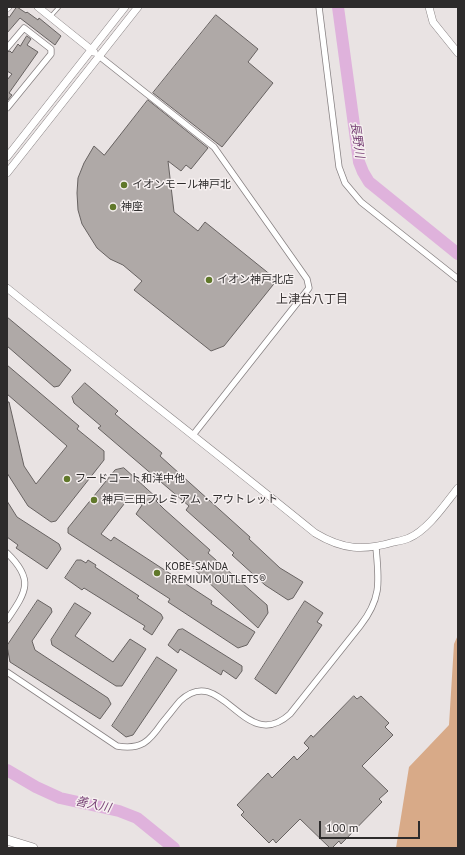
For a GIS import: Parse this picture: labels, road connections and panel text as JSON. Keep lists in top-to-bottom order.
{
  "districts": ["上津台八丁目"],
  "water": ["長野川", "善入川"],
  "places": [
    "イオンモール神戸北",
    "神座",
    "イオン神戸北店",
    "フードコート和洋中他",
    "神戸三田プレミアム・アウトレット",
    "KOBE-SANDA PREMIUM OUTLETS®"
  ],
  "scale_bar": "100 m"
}
